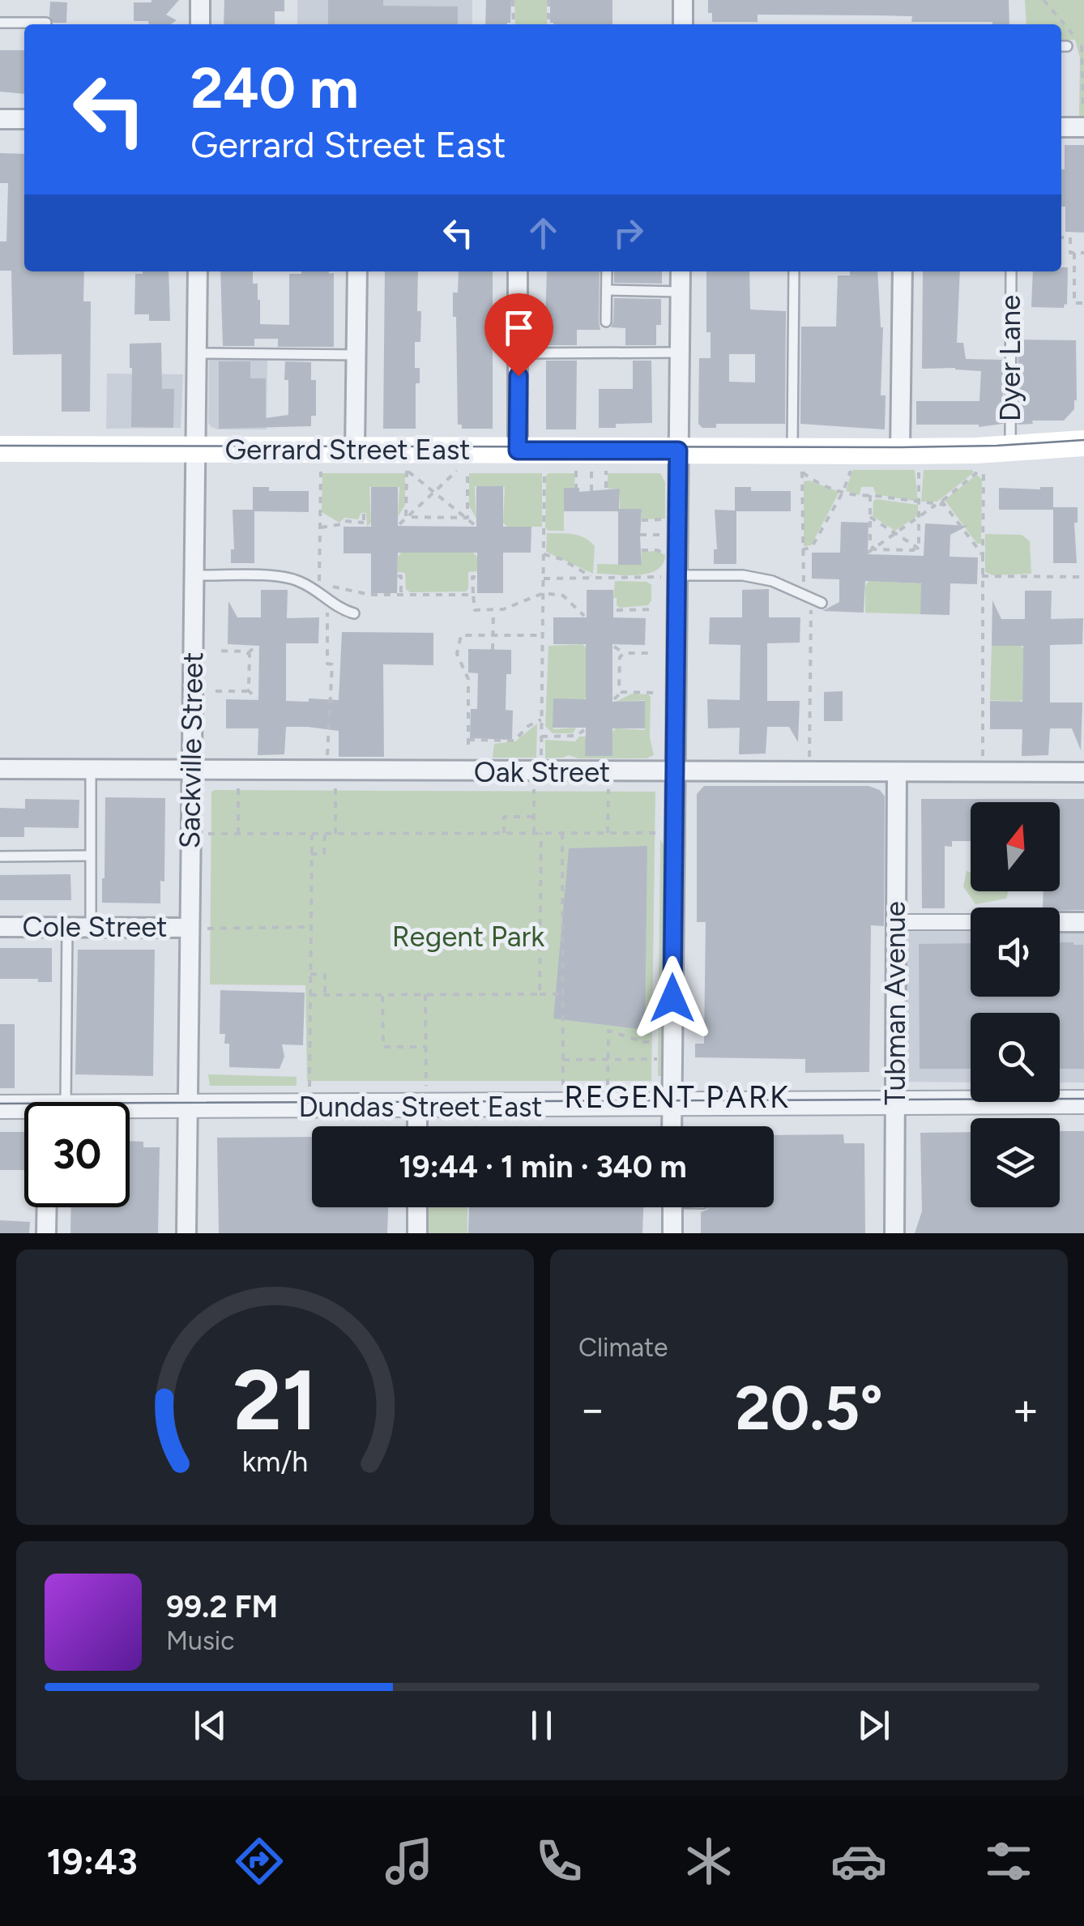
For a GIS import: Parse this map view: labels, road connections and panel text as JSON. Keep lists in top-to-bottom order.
{
  "streets": {
    "main road": ["Gerrard Street East"],
    "street": [
      "Sackville Street",
      "Oak Street",
      "Cole Street",
      "Tubman Avenue",
      "Dundas Street East"
    ],
    "lane": ["Dyer Lane"]
  },
  "crossings": [
    ["Dyer Lane", "Gerrard Street East"],
    ["Gerrard Street East", "Sackville Street"],
    ["Sackville Street", "Oak Street"],
    ["Sackville Street", "Cole Street"],
    ["Sackville Street", "Dundas Street East"],
    ["Oak Street", "Tubman Avenue"],
    ["Tubman Avenue", "Dundas Street East"]
  ],
  "districts": ["REGENT PARK"],
  "parks": ["Regent Park"],
  "north": "top",
  "page": {
    "turn": ["240 m", "Gerrard Street East"],
    "limit": "30",
    "trip": "19:44 · 1 min · 340 m",
    "tile": "Climate",
    "heat": ["−", "20.5°", "+"],
    "song": ["99.2 FM", "Music"],
    "tabs": "19:43",
    "gauge": ["21", "km/h"]
  }
}
